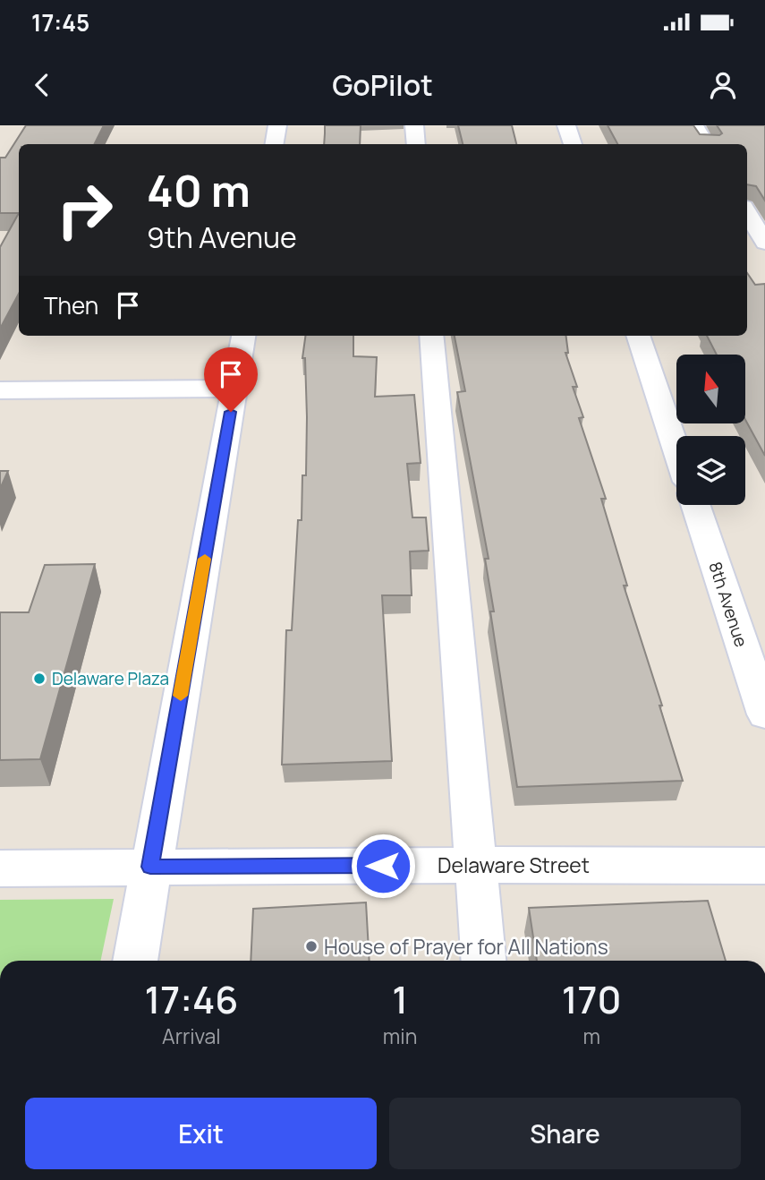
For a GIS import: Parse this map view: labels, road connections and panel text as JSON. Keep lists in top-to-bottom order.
{
  "streets": {
    "street": ["8th Avenue", "Delaware Street"]
  },
  "places": ["Delaware Plaza", "House of Prayer for All Nations"],
  "north": "top",
  "page": {
    "status": "17:45",
    "header": "GoPilot",
    "turn": ["40 m", "9th Avenue"],
    "then": "Then",
    "eta": [
      "17:46",
      "Arrival",
      "1",
      "min",
      "170",
      "m"
    ],
    "buttons": ["Exit", "Share"]
  }
}
